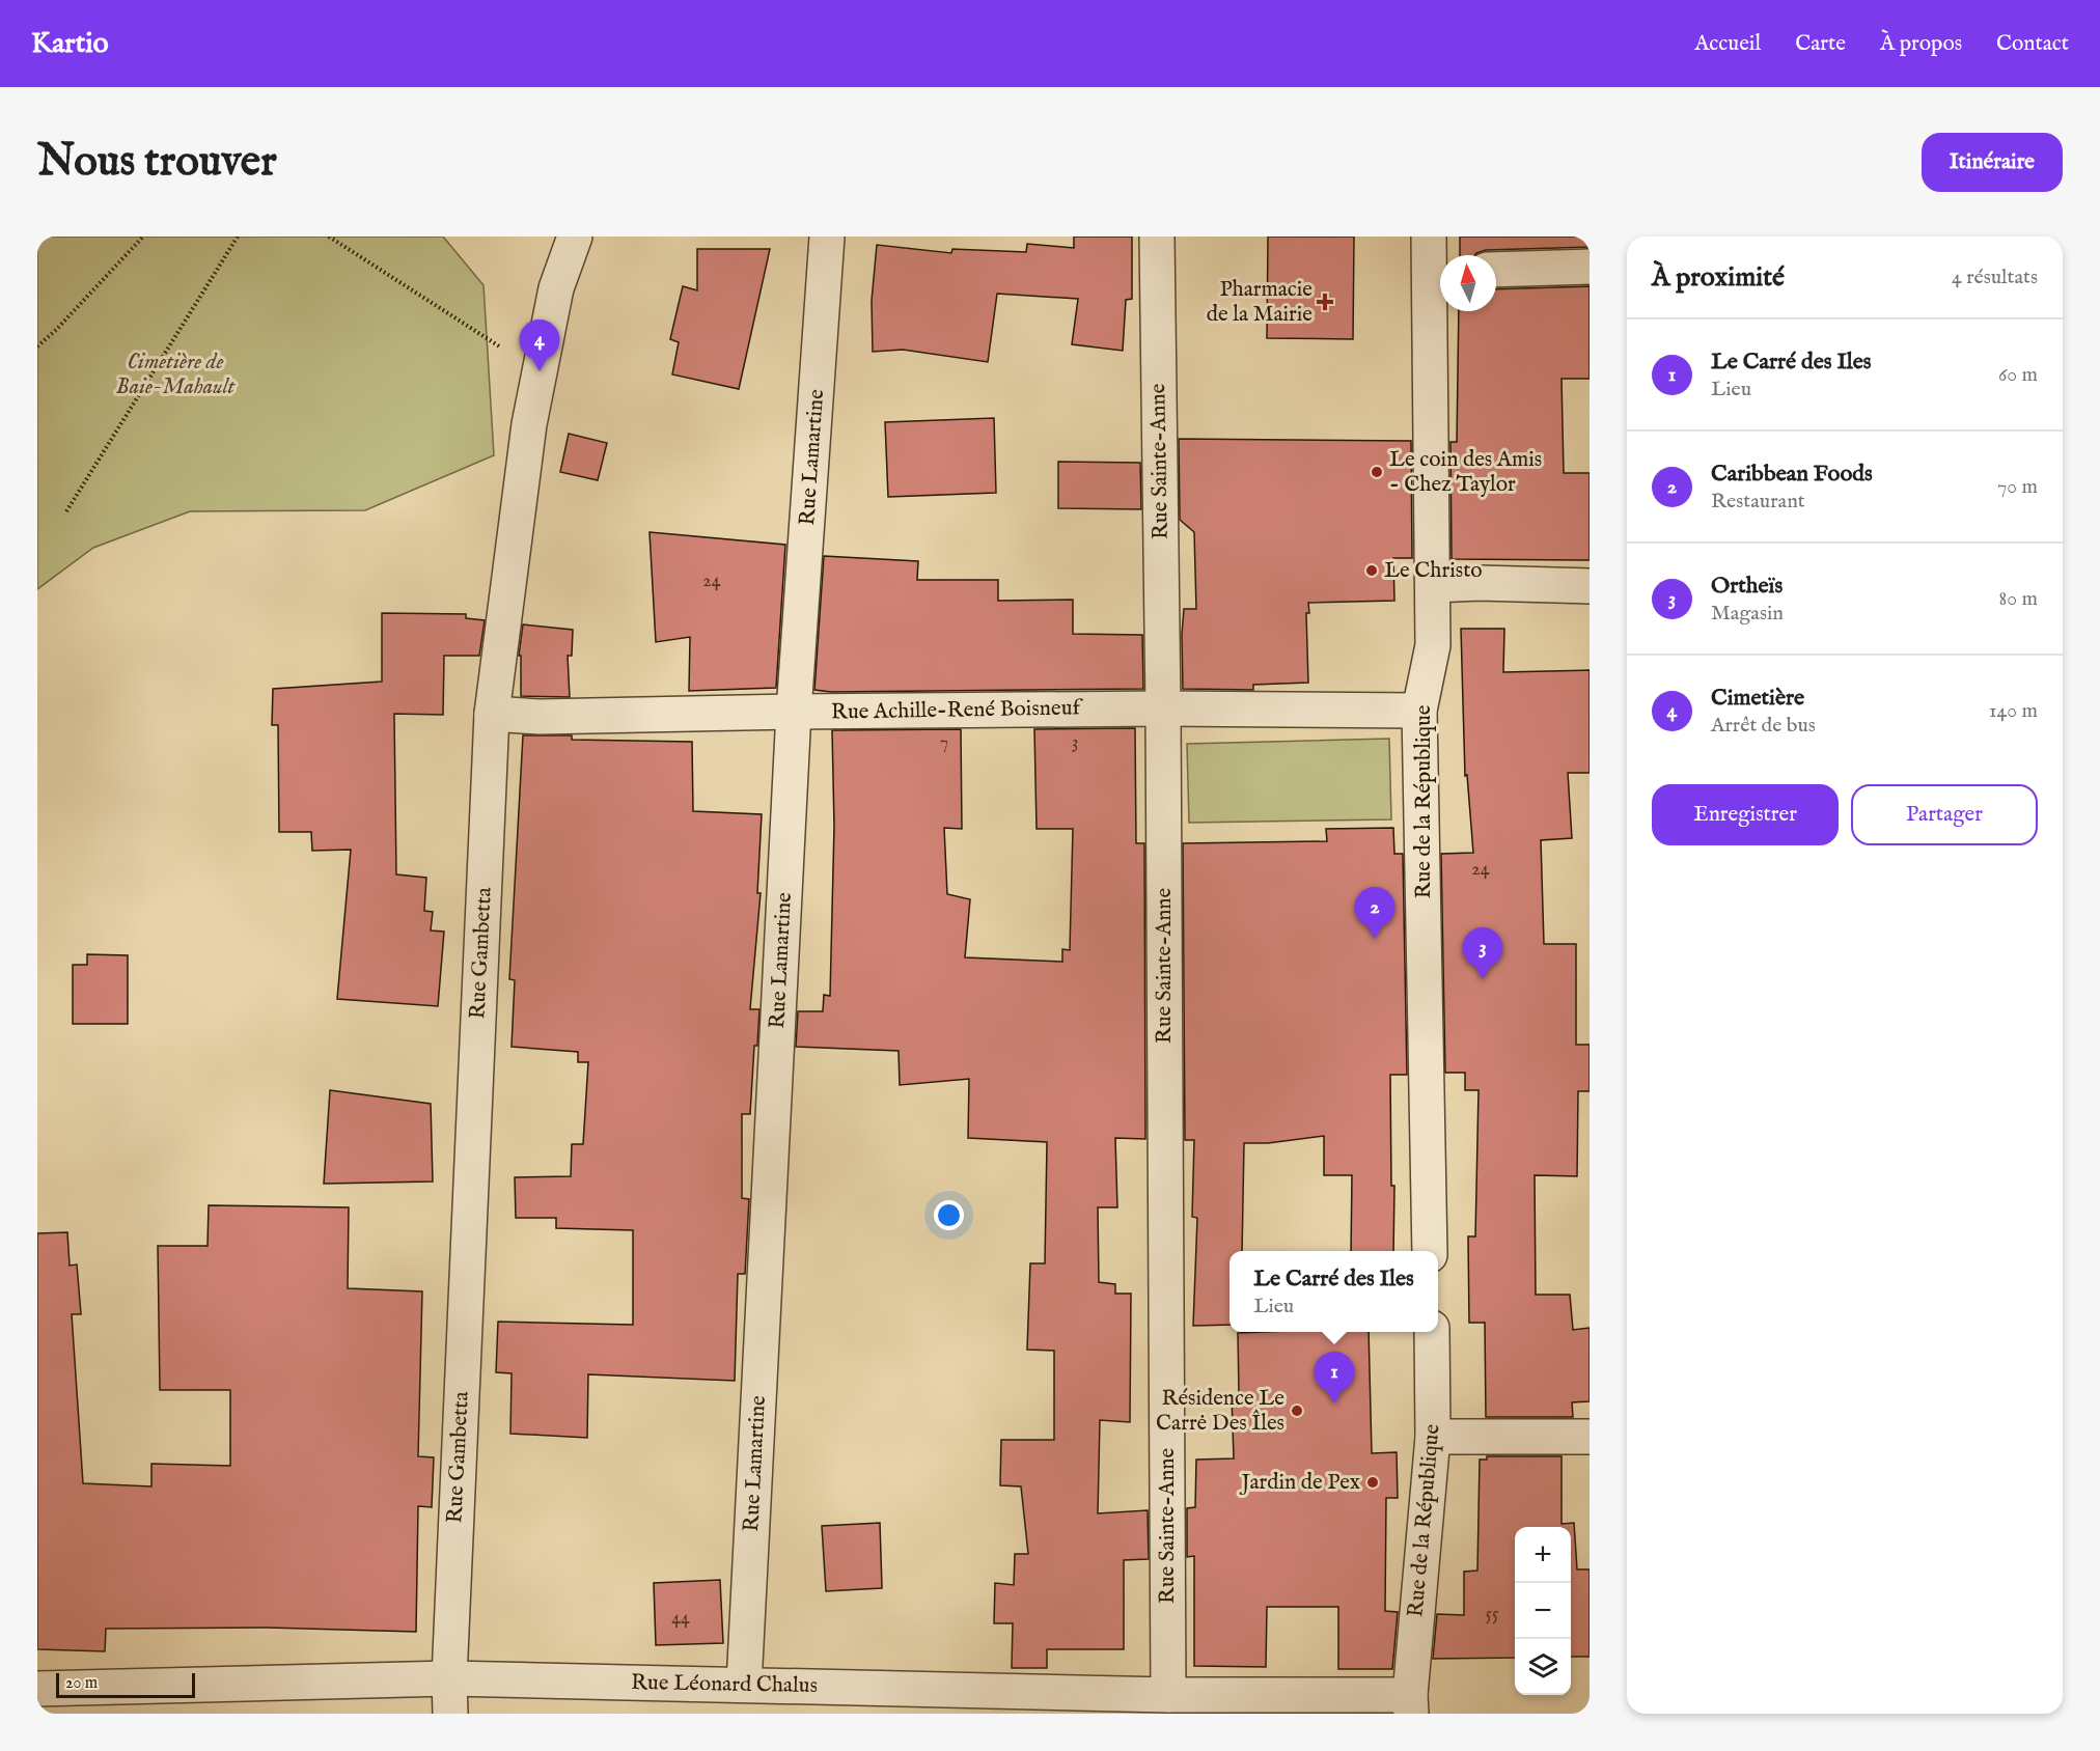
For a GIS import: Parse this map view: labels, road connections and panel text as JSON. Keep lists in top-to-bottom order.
{
  "streets": {
    "street": [
      "Rue Lamartine",
      "Rue Sainte-Anne",
      "Rue Achille-René Boisneuf",
      "Rue de la République",
      "Rue Gambetta",
      "Rue Léonard Chalus"
    ]
  },
  "crossings": [
    ["Rue Lamartine", "Rue Achille-René Boisneuf"],
    ["Rue Lamartine", "Rue Léonard Chalus"],
    ["Rue Sainte-Anne", "Rue Achille-René Boisneuf"],
    ["Rue Sainte-Anne", "Rue Léonard Chalus"],
    ["Rue Achille-René Boisneuf", "Rue de la République"],
    ["Rue Achille-René Boisneuf", "Rue Gambetta"],
    ["Rue de la République", "Rue Léonard Chalus"],
    ["Rue Gambetta", "Rue Léonard Chalus"]
  ],
  "parks": ["Cimetière de Baie-Mahault"],
  "places": {
    "health": ["Pharmacie de la Mairie"],
    "other": [
      "Le coin des Amis - Chez Taylor",
      "Le Christo",
      "Résidence Le Carrė Des Îles",
      "Jardin de Pex"
    ]
  },
  "house_numbers": [
    "24",
    "7",
    "3",
    "24",
    "55",
    "44"
  ],
  "scale_bar": "20 m",
  "north": "top",
  "page": {
    "header": "Kartio",
    "nav": [
      "Accueil",
      "Carte",
      "À propos",
      "Contact"
    ],
    "buttons": [
      "Itinéraire",
      ["Enregistrer", "Partager"]
    ],
    "title": "Nous trouver",
    "heading": ["À proximité", "4 résultats"],
    "list": [
      {
        "mark": "1",
        "name": "Le Carré des Iles",
        "note": "Lieu",
        "value": "60 m"
      },
      {
        "mark": "2",
        "name": "Caribbean Foods",
        "note": "Restaurant",
        "value": "70 m"
      },
      {
        "mark": "3",
        "name": "Ortheïs",
        "note": "Magasin",
        "value": "80 m"
      },
      {
        "mark": "4",
        "name": "Cimetière",
        "note": "Arrêt de bus",
        "value": "140 m"
      }
    ],
    "pins": [
      "4",
      "2",
      "3",
      "1"
    ],
    "popup": ["Le Carré des Iles", "Lieu"],
    "map_buttons": ["+", "−"],
    "scale": "20 m"
  }
}
